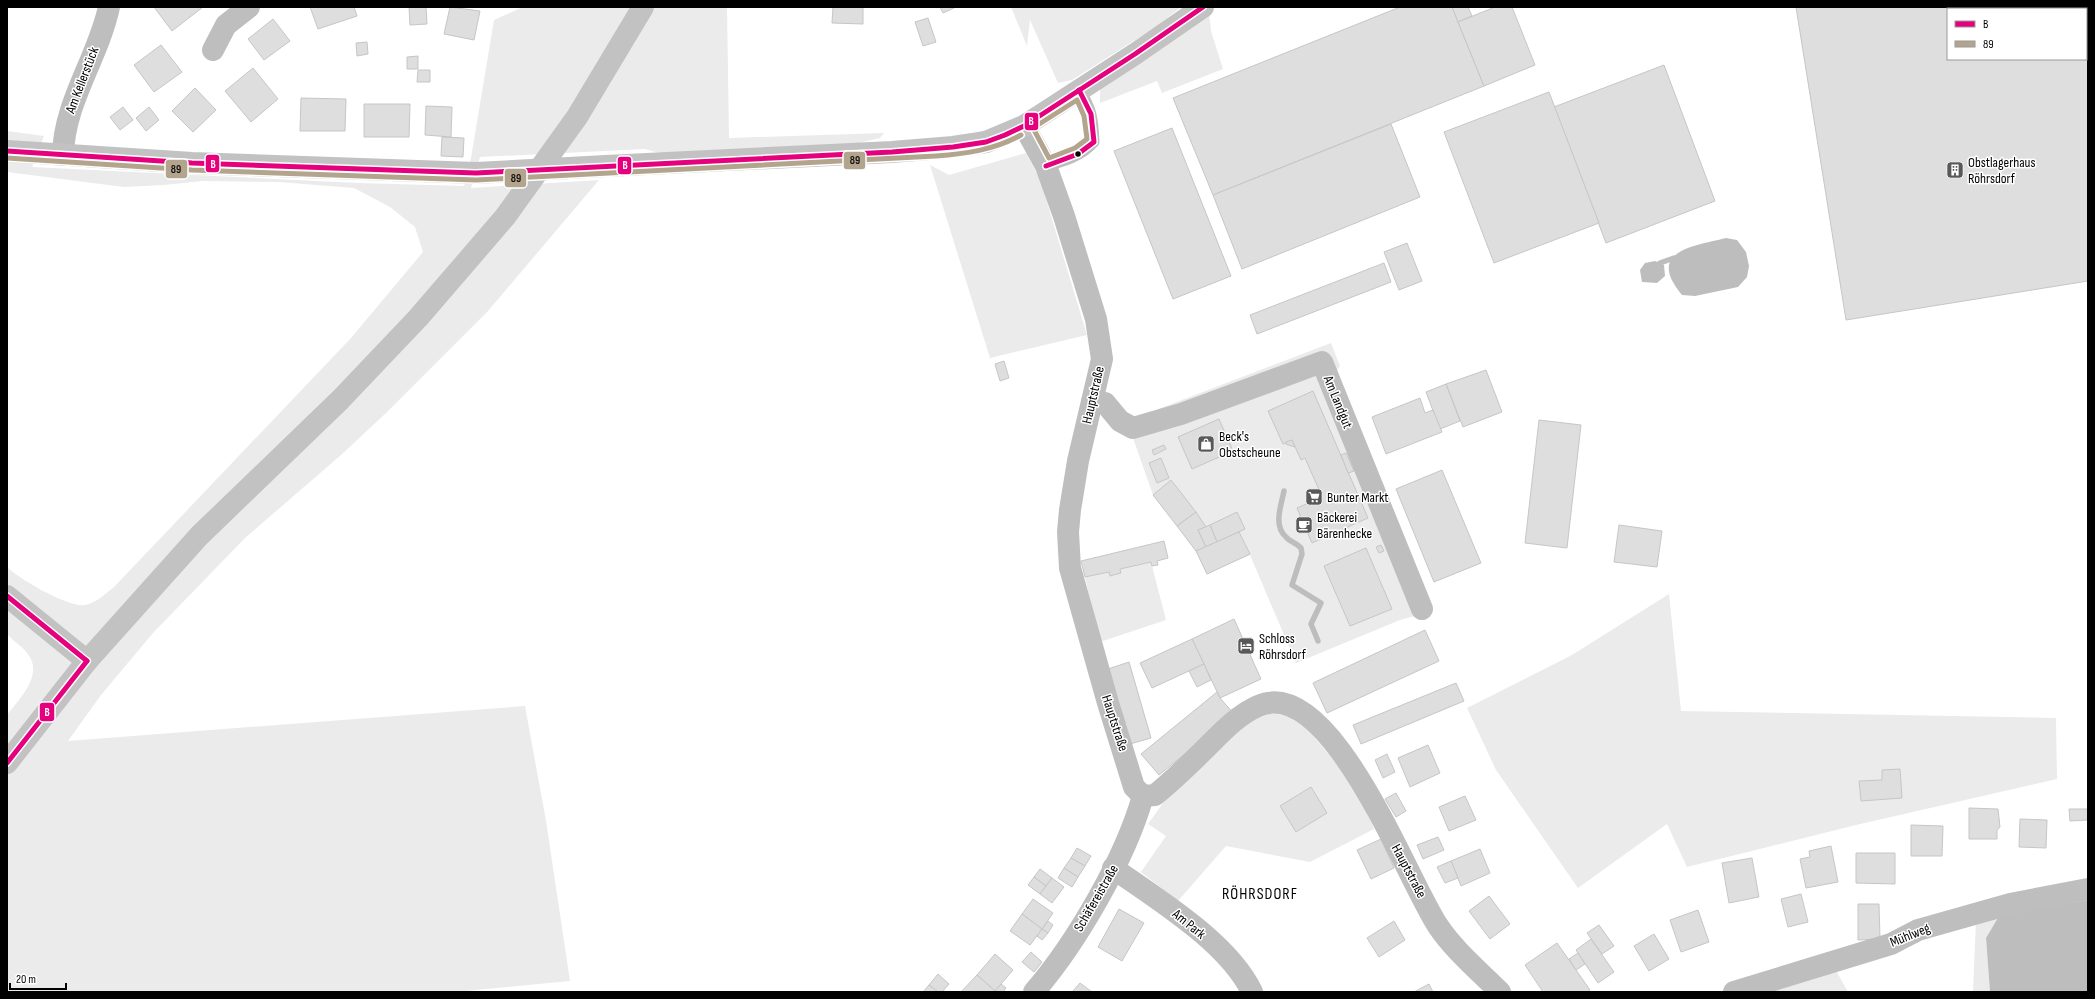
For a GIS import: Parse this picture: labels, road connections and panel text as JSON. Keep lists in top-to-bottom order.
{
  "streets": {
    "street": [
      "Am Kellerstück",
      "Hauptstraße",
      "Am Landgut",
      "Schäfereistraße",
      "Am Park",
      "Mühlweg"
    ]
  },
  "crossings": [
    ["Hauptstraße", "Am Landgut"],
    ["Hauptstraße", "Schäfereistraße"],
    ["Schäfereistraße", "Am Park"]
  ],
  "districts": ["RÖHRSDORF"],
  "places": {
    "building": ["Obstlagerhaus Röhrsdorf"],
    "shop": ["Beck's Obstscheune"],
    "supermarket": ["Bunter Markt"],
    "cafe": ["Bäckerei Bärenhecke"],
    "hotel": ["Schloss Röhrsdorf"]
  },
  "lines": ["transit line B", "transit line 89"],
  "legend": ["B", "89"],
  "scale_bar": "20 m"
}
